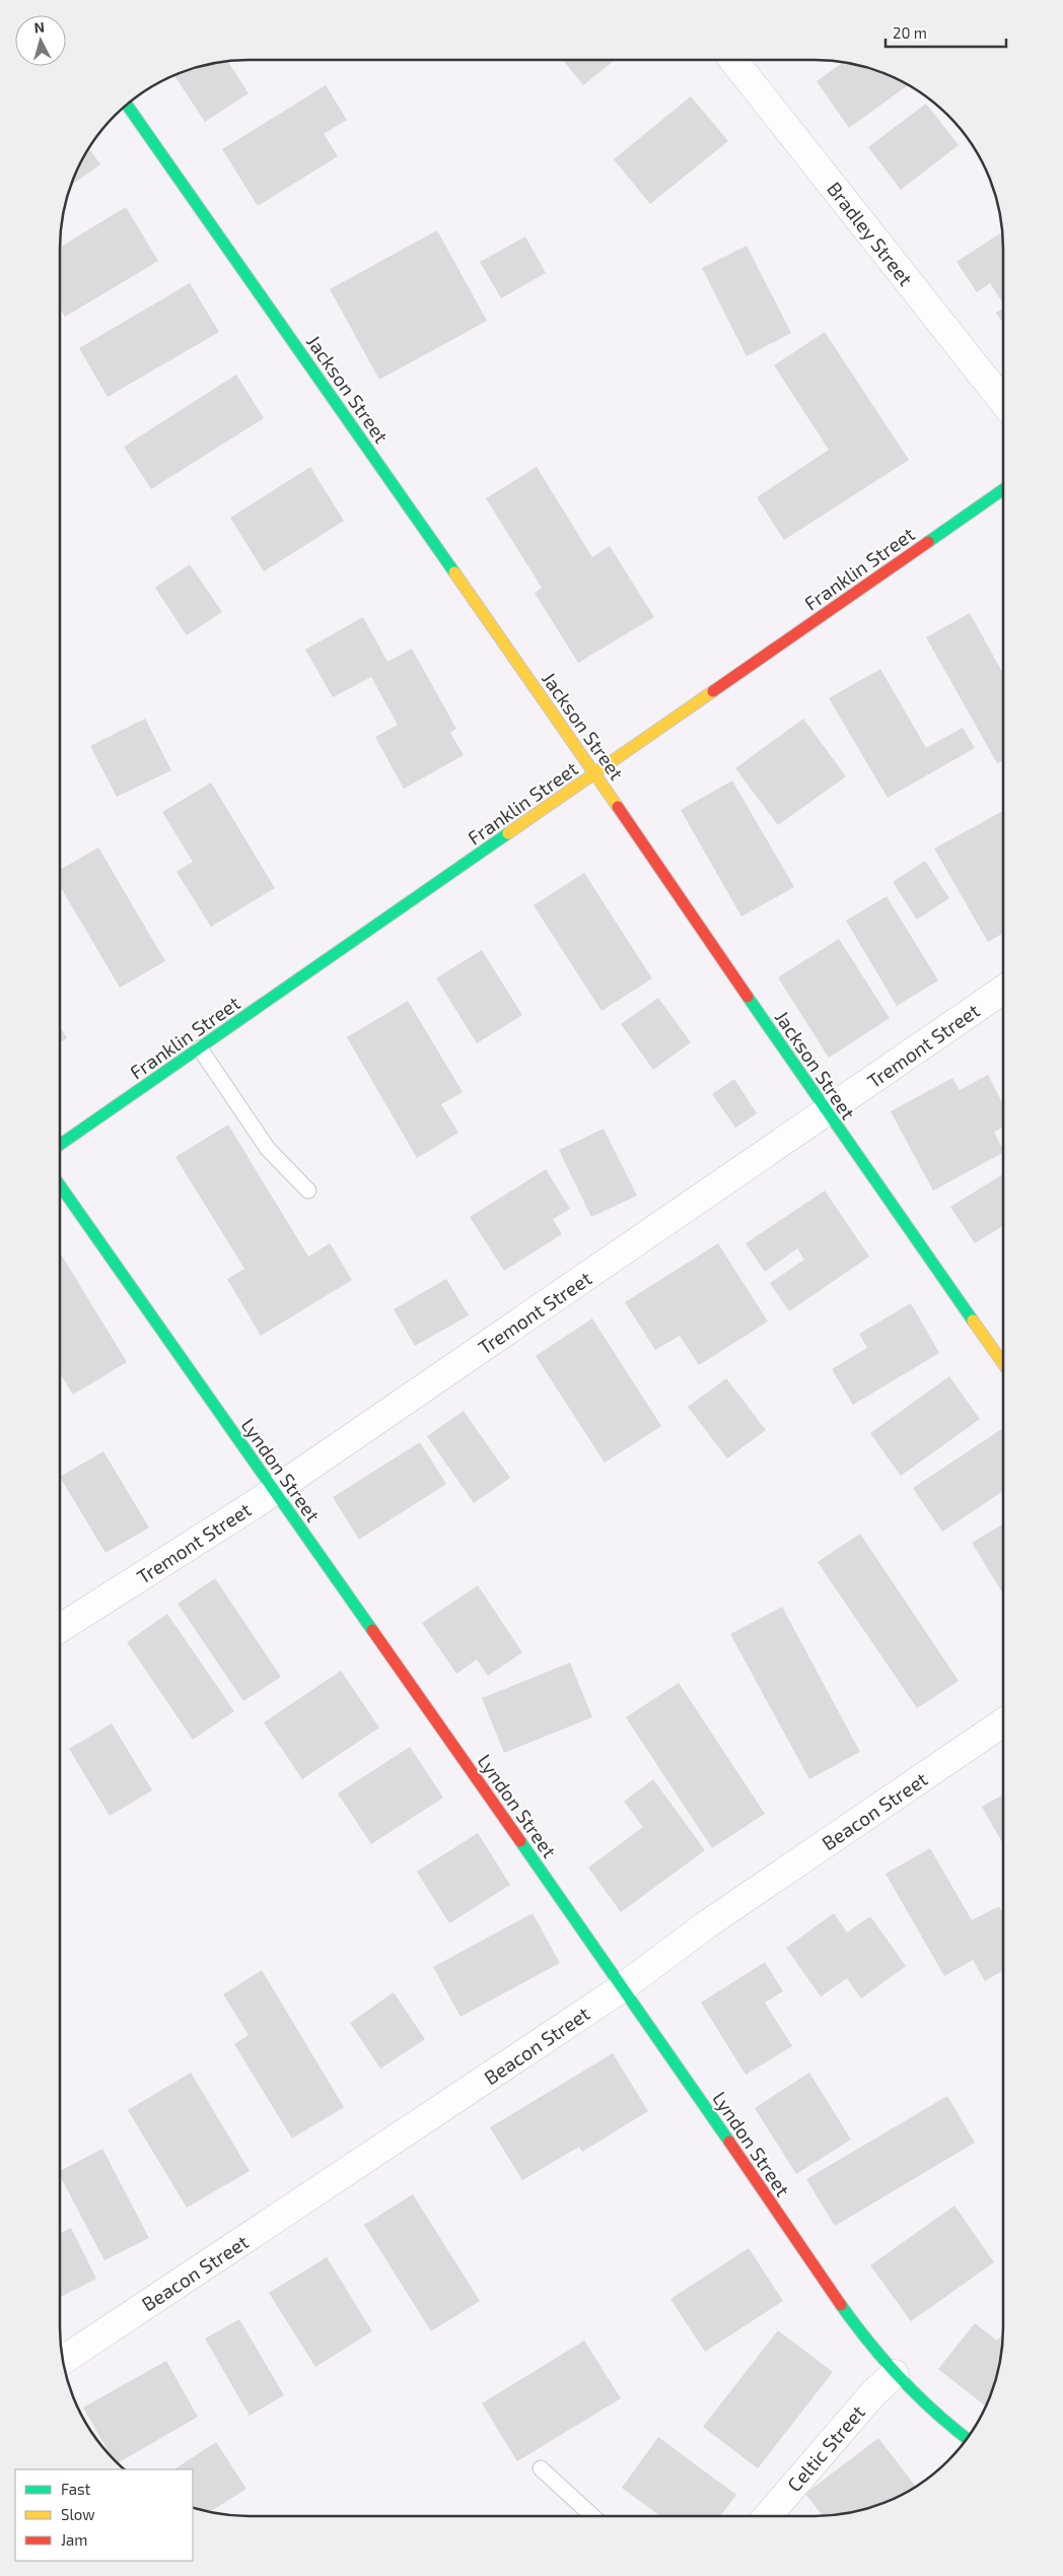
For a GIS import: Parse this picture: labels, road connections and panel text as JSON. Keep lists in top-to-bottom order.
{
  "streets": {
    "street": [
      "Bradley Street",
      "Jackson Street",
      "Franklin Street",
      "Tremont Street",
      "Lyndon Street",
      "Beacon Street",
      "Celtic Street"
    ]
  },
  "crossings": [
    ["Jackson Street", "Franklin Street"],
    ["Jackson Street", "Tremont Street"],
    ["Tremont Street", "Lyndon Street"],
    ["Lyndon Street", "Beacon Street"],
    ["Lyndon Street", "Celtic Street"]
  ],
  "legend": ["Fast", "Slow", "Jam"],
  "scale_bar": "20 m",
  "north": "top"
}
